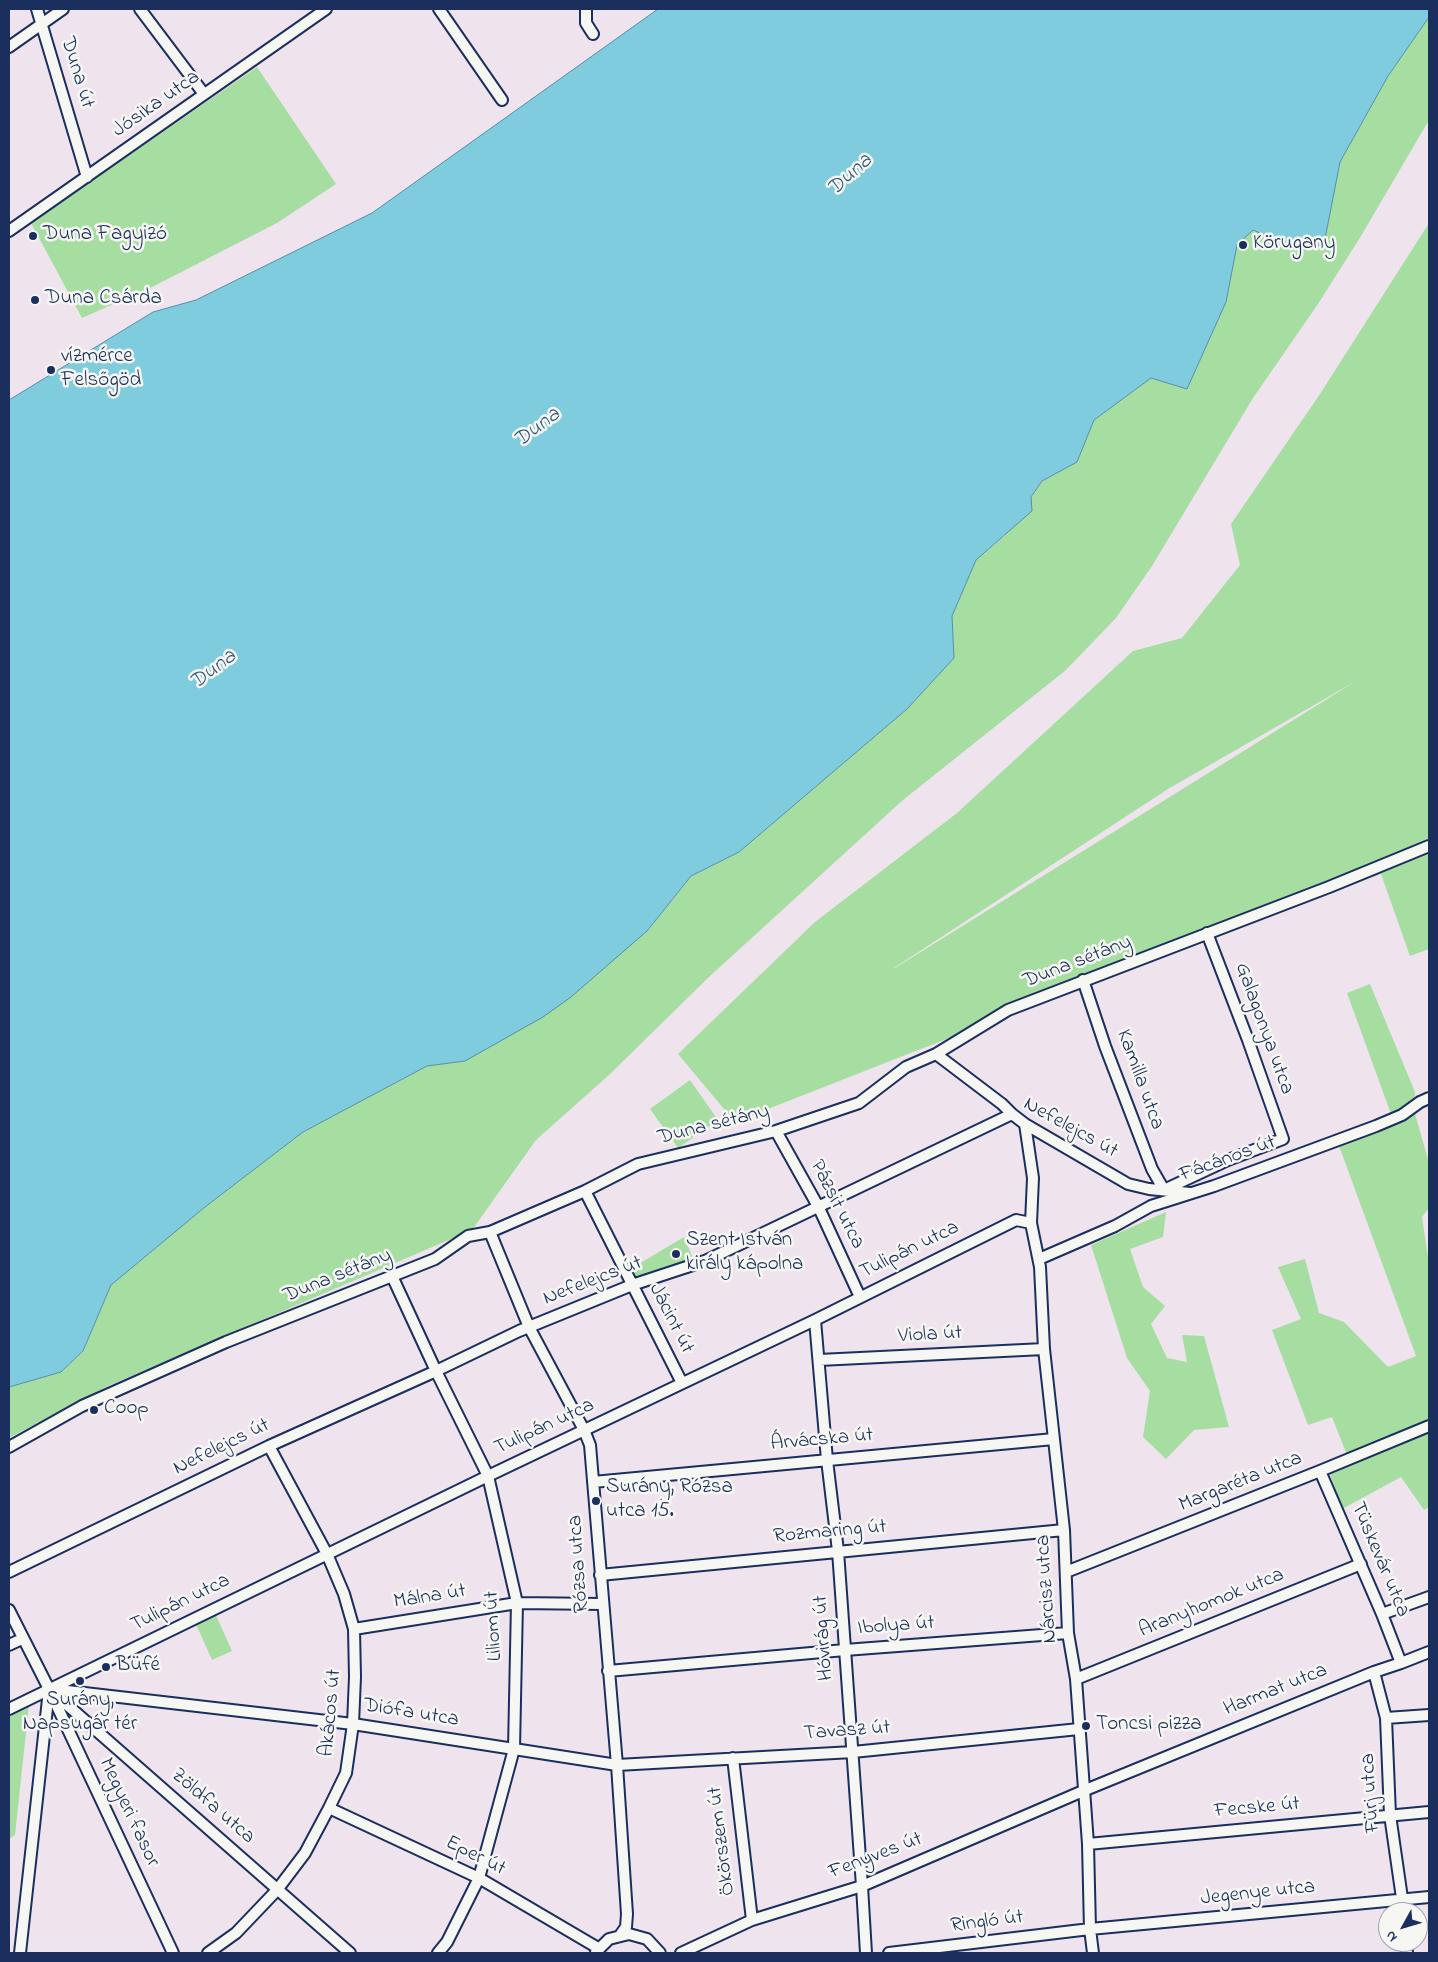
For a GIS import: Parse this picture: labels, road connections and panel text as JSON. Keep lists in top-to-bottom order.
{
  "streets": {
    "street": [
      "Duna út",
      "Jósika utca",
      "Duna sétány",
      "Galagonya utca",
      "Kamilla utca",
      "Nefelejcs út",
      "Fácános út",
      "Pázsit utca",
      "Tulipán utca",
      "Jácint út",
      "Viola út",
      "Árvácska út",
      "Margaréta utca",
      "Rozmaring út",
      "Tüskevár utca",
      "Rózsa utca",
      "Nárcisz utca",
      "Málna út",
      "Aranyhomok utca",
      "Liliom út",
      "Ibolya út",
      "Hóvirág út",
      "Harmat utca",
      "Akácos út",
      "Diófa utca",
      "Tavasz út",
      "Fürj utca",
      "Zöldfa utca",
      "Fecske út",
      "Megyeri fasor",
      "Ökörszem út",
      "Eper út",
      "Fenyves út",
      "Jegenye utca",
      "Ringló út"
    ]
  },
  "crossings": [
    ["Duna út", "Jósika utca"],
    ["Duna sétány", "Galagonya utca"],
    ["Duna sétány", "Kamilla utca"],
    ["Duna sétány", "Pázsit utca"],
    ["Duna sétány", "Jácint út"],
    ["Duna sétány", "Rózsa utca"],
    ["Duna sétány", "Liliom út"],
    ["Galagonya utca", "Kamilla utca"],
    ["Galagonya utca", "Nefelejcs út"],
    ["Kamilla utca", "Nefelejcs út"],
    ["Nefelejcs út", "Fácános út"],
    ["Nefelejcs út", "Pázsit utca"],
    ["Nefelejcs út", "Jácint út"],
    ["Nefelejcs út", "Rózsa utca"],
    ["Nefelejcs út", "Nárcisz utca"],
    ["Nefelejcs út", "Liliom út"],
    ["Nefelejcs út", "Akácos út"],
    ["Fácános út", "Nárcisz utca"],
    ["Pázsit utca", "Tulipán utca"],
    ["Tulipán utca", "Jácint út"],
    ["Tulipán utca", "Rózsa utca"],
    ["Tulipán utca", "Nárcisz utca"],
    ["Tulipán utca", "Liliom út"],
    ["Tulipán utca", "Hóvirág út"],
    ["Tulipán utca", "Akácos út"],
    ["Tulipán utca", "Diófa utca"],
    ["Tulipán utca", "Zöldfa utca"],
    ["Tulipán utca", "Megyeri fasor"],
    ["Viola út", "Nárcisz utca"],
    ["Viola út", "Hóvirág út"],
    ["Árvácska út", "Rózsa utca"],
    ["Árvácska út", "Nárcisz utca"],
    ["Árvácska út", "Hóvirág út"],
    ["Margaréta utca", "Tüskevár utca"],
    ["Margaréta utca", "Nárcisz utca"],
    ["Rozmaring út", "Rózsa utca"],
    ["Rozmaring út", "Nárcisz utca"],
    ["Rozmaring út", "Hóvirág út"],
    ["Tüskevár utca", "Aranyhomok utca"],
    ["Tüskevár utca", "Harmat utca"],
    ["Rózsa utca", "Málna út"],
    ["Rózsa utca", "Ibolya út"],
    ["Rózsa utca", "Diófa utca"],
    ["Rózsa utca", "Tavasz út"],
    ["Nárcisz utca", "Aranyhomok utca"],
    ["Nárcisz utca", "Ibolya út"],
    ["Nárcisz utca", "Harmat utca"],
    ["Nárcisz utca", "Tavasz út"],
    ["Nárcisz utca", "Fecske út"],
    ["Nárcisz utca", "Fenyves út"],
    ["Nárcisz utca", "Jegenye utca"],
    ["Nárcisz utca", "Ringló út"],
    ["Málna út", "Liliom út"],
    ["Málna út", "Akácos út"],
    ["Liliom út", "Diófa utca"],
    ["Liliom út", "Eper út"],
    ["Ibolya út", "Hóvirág út"],
    ["Hóvirág út", "Tavasz út"],
    ["Hóvirág út", "Fenyves út"],
    ["Harmat utca", "Fürj utca"],
    ["Harmat utca", "Fenyves út"],
    ["Akácos út", "Diófa utca"],
    ["Akácos út", "Zöldfa utca"],
    ["Akácos út", "Eper út"],
    ["Diófa utca", "Tavasz út"],
    ["Diófa utca", "Zöldfa utca"],
    ["Diófa utca", "Megyeri fasor"],
    ["Tavasz út", "Ökörszem út"],
    ["Fürj utca", "Fecske út"],
    ["Fürj utca", "Jegenye utca"],
    ["Zöldfa utca", "Megyeri fasor"],
    ["Ökörszem út", "Fenyves út"],
    ["Jegenye utca", "Ringló út"]
  ],
  "water": ["Duna"],
  "places": [
    "Duna Fagyizó",
    "Körugany",
    "Duna Csárda",
    "vízmérce Felsőgöd",
    "Szent István király kápolna",
    "Coop",
    "Surány, Rózsa utca 15.",
    "Büfé",
    "Surány, Napsugár tér",
    "Toncsi pizza"
  ],
  "north": "bottom left"
}
